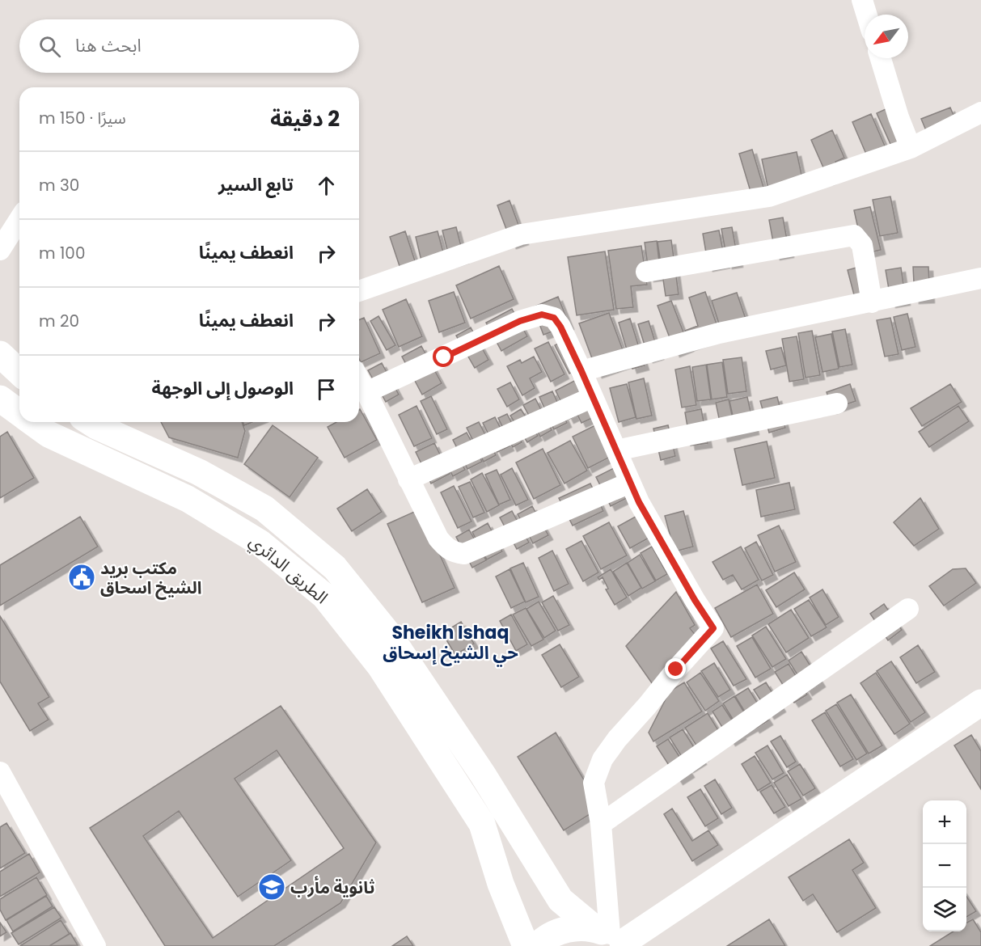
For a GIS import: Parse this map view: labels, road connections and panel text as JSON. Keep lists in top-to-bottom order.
{
  "streets": {
    "main road": ["الطريق الدائري"]
  },
  "districts": ["Sheikh Ishaq حي الشيخ إسحاق"],
  "places": {
    "public building": ["مكتب بريد الشيخ اسحاق"],
    "school or university": ["ثانوية مأرب"]
  },
  "north": "bottom left",
  "page": {
    "search": "ابحث هنا",
    "heading": ["2 دقيقة", "سيرًا · 150 m"],
    "list": [
      ["تابع السير", "30 m"],
      ["انعطف يمينًا", "100 m"],
      ["انعطف يمينًا", "20 m"],
      "الوصول إلى الوجهة"
    ],
    "map_buttons": ["+", "−"]
  }
}
